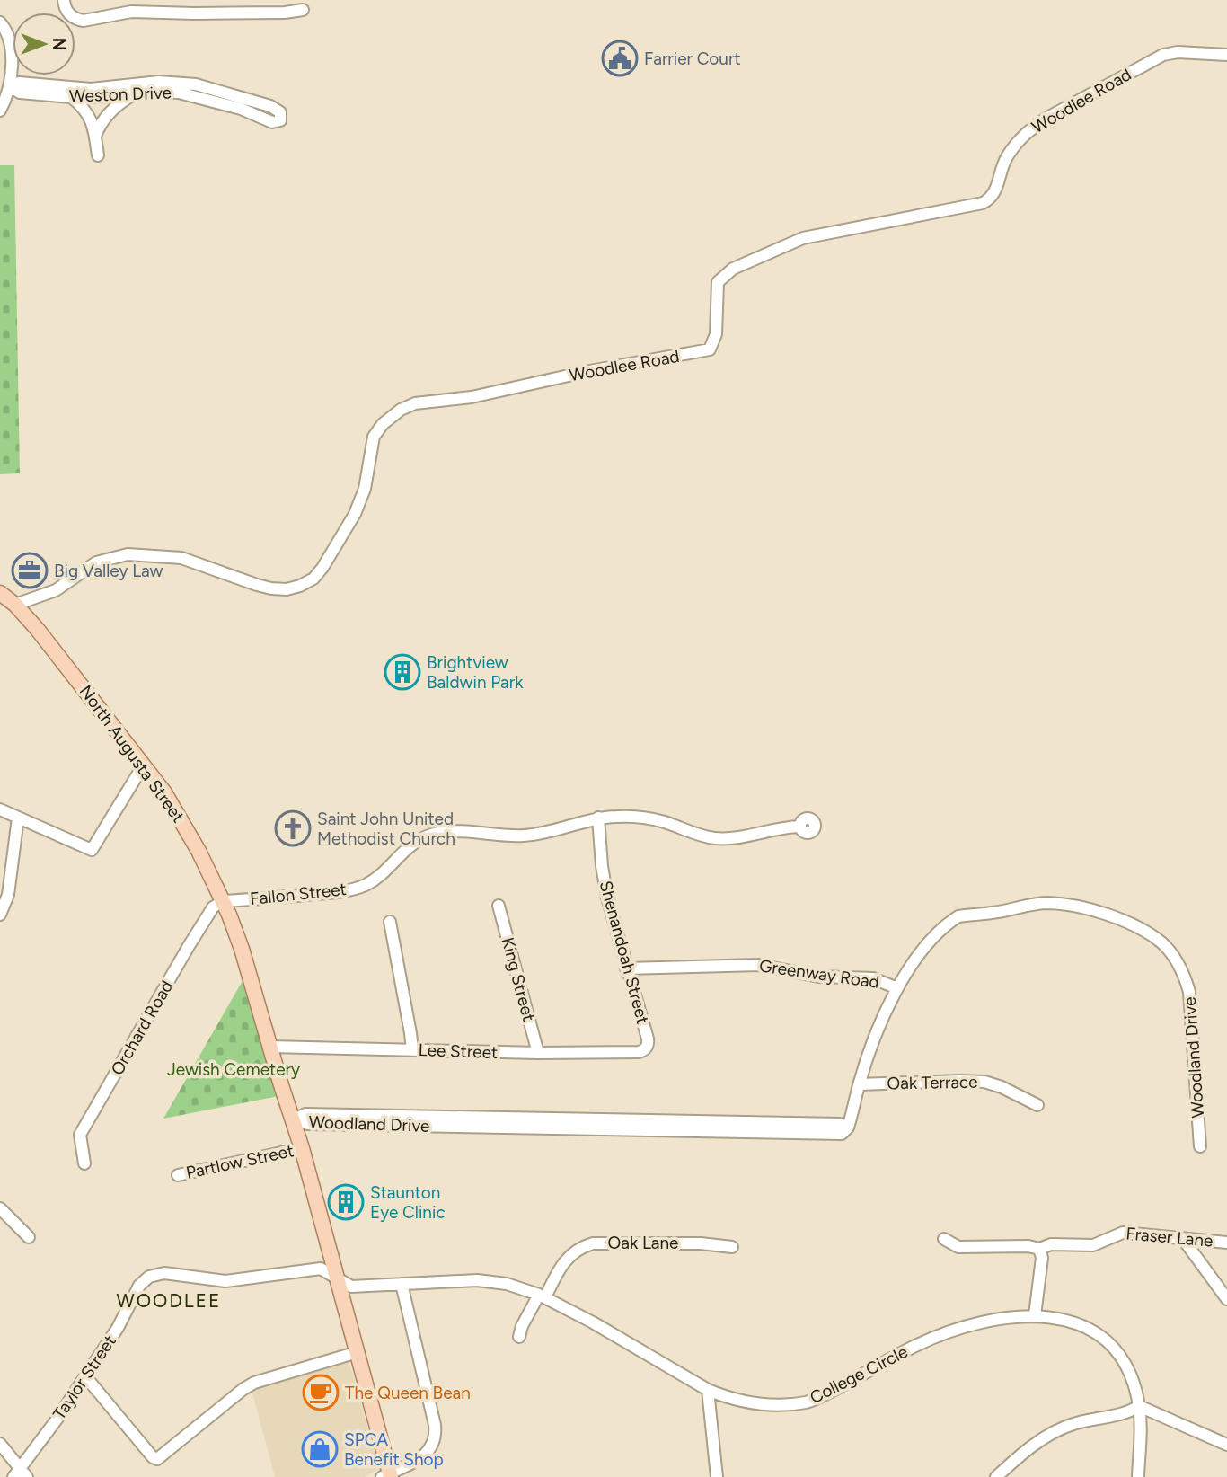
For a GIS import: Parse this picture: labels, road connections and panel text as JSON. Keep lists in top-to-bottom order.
{
  "streets": {
    "main road": ["North Augusta Street"],
    "street": [
      "Weston Drive",
      "Woodlee Road",
      "Fallon Street",
      "Shenandoah Street",
      "Greenway Road",
      "King Street",
      "Orchard Road",
      "Lee Street",
      "Woodland Drive",
      "Oak Terrace",
      "Partlow Street",
      "Fraser Lane",
      "Oak Lane",
      "College Circle",
      "Taylor Street"
    ]
  },
  "crossings": [
    ["Woodlee Road", "North Augusta Street"],
    ["North Augusta Street", "Fallon Street"],
    ["North Augusta Street", "Orchard Road"],
    ["North Augusta Street", "Lee Street"],
    ["North Augusta Street", "Woodland Drive"],
    ["North Augusta Street", "Partlow Street"],
    ["North Augusta Street", "College Circle"],
    ["North Augusta Street", "Taylor Street"],
    ["Fallon Street", "Shenandoah Street"],
    ["Fallon Street", "Orchard Road"],
    ["Shenandoah Street", "Greenway Road"],
    ["Shenandoah Street", "Lee Street"],
    ["Greenway Road", "Woodland Drive"],
    ["King Street", "Lee Street"],
    ["Woodland Drive", "Oak Terrace"],
    ["Oak Lane", "College Circle"],
    ["College Circle", "Taylor Street"]
  ],
  "districts": ["WOODLEE"],
  "parks": ["Jewish Cemetery"],
  "places": {
    "public building": ["Farrier Court"],
    "office": ["Big Valley Law"],
    "building": ["Brightview Baldwin Park", "Staunton Eye Clinic"],
    "church": ["Saint John United Methodist Church"],
    "cafe": ["The Queen Bean"],
    "shop": ["SPCA Benefit Shop"]
  },
  "north": "right"
}
